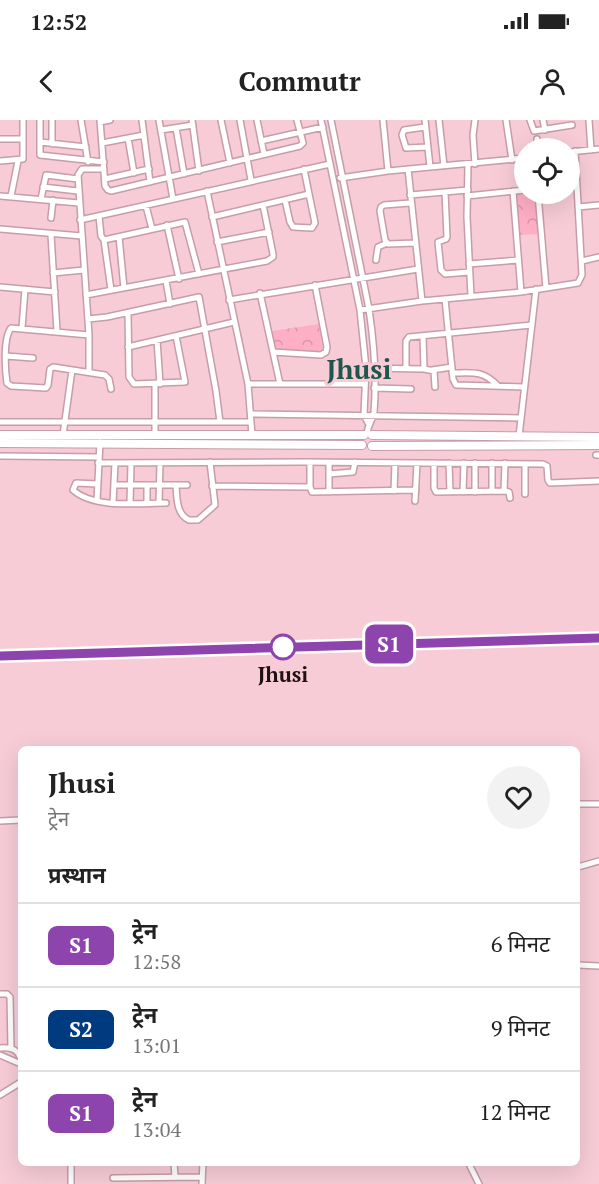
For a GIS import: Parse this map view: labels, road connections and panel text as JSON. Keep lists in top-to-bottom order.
{
  "districts": ["Jhusi"],
  "places": ["Jhusi"],
  "page": {
    "status": "12:52",
    "header": "Commutr",
    "on_map": "S1",
    "heading": [
      ["Jhusi", "ट्रेन"],
      "प्रस्थान"
    ],
    "list": [
      {
        "mark": "S1",
        "name": "ट्रेन",
        "note": "12:58",
        "value": "6 मिनट"
      },
      {
        "mark": "S2",
        "name": "ट्रेन",
        "note": "13:01",
        "value": "9 मिनट"
      },
      {
        "mark": "S1",
        "name": "ट्रेन",
        "note": "13:04",
        "value": "12 मिनट"
      }
    ]
  }
}
